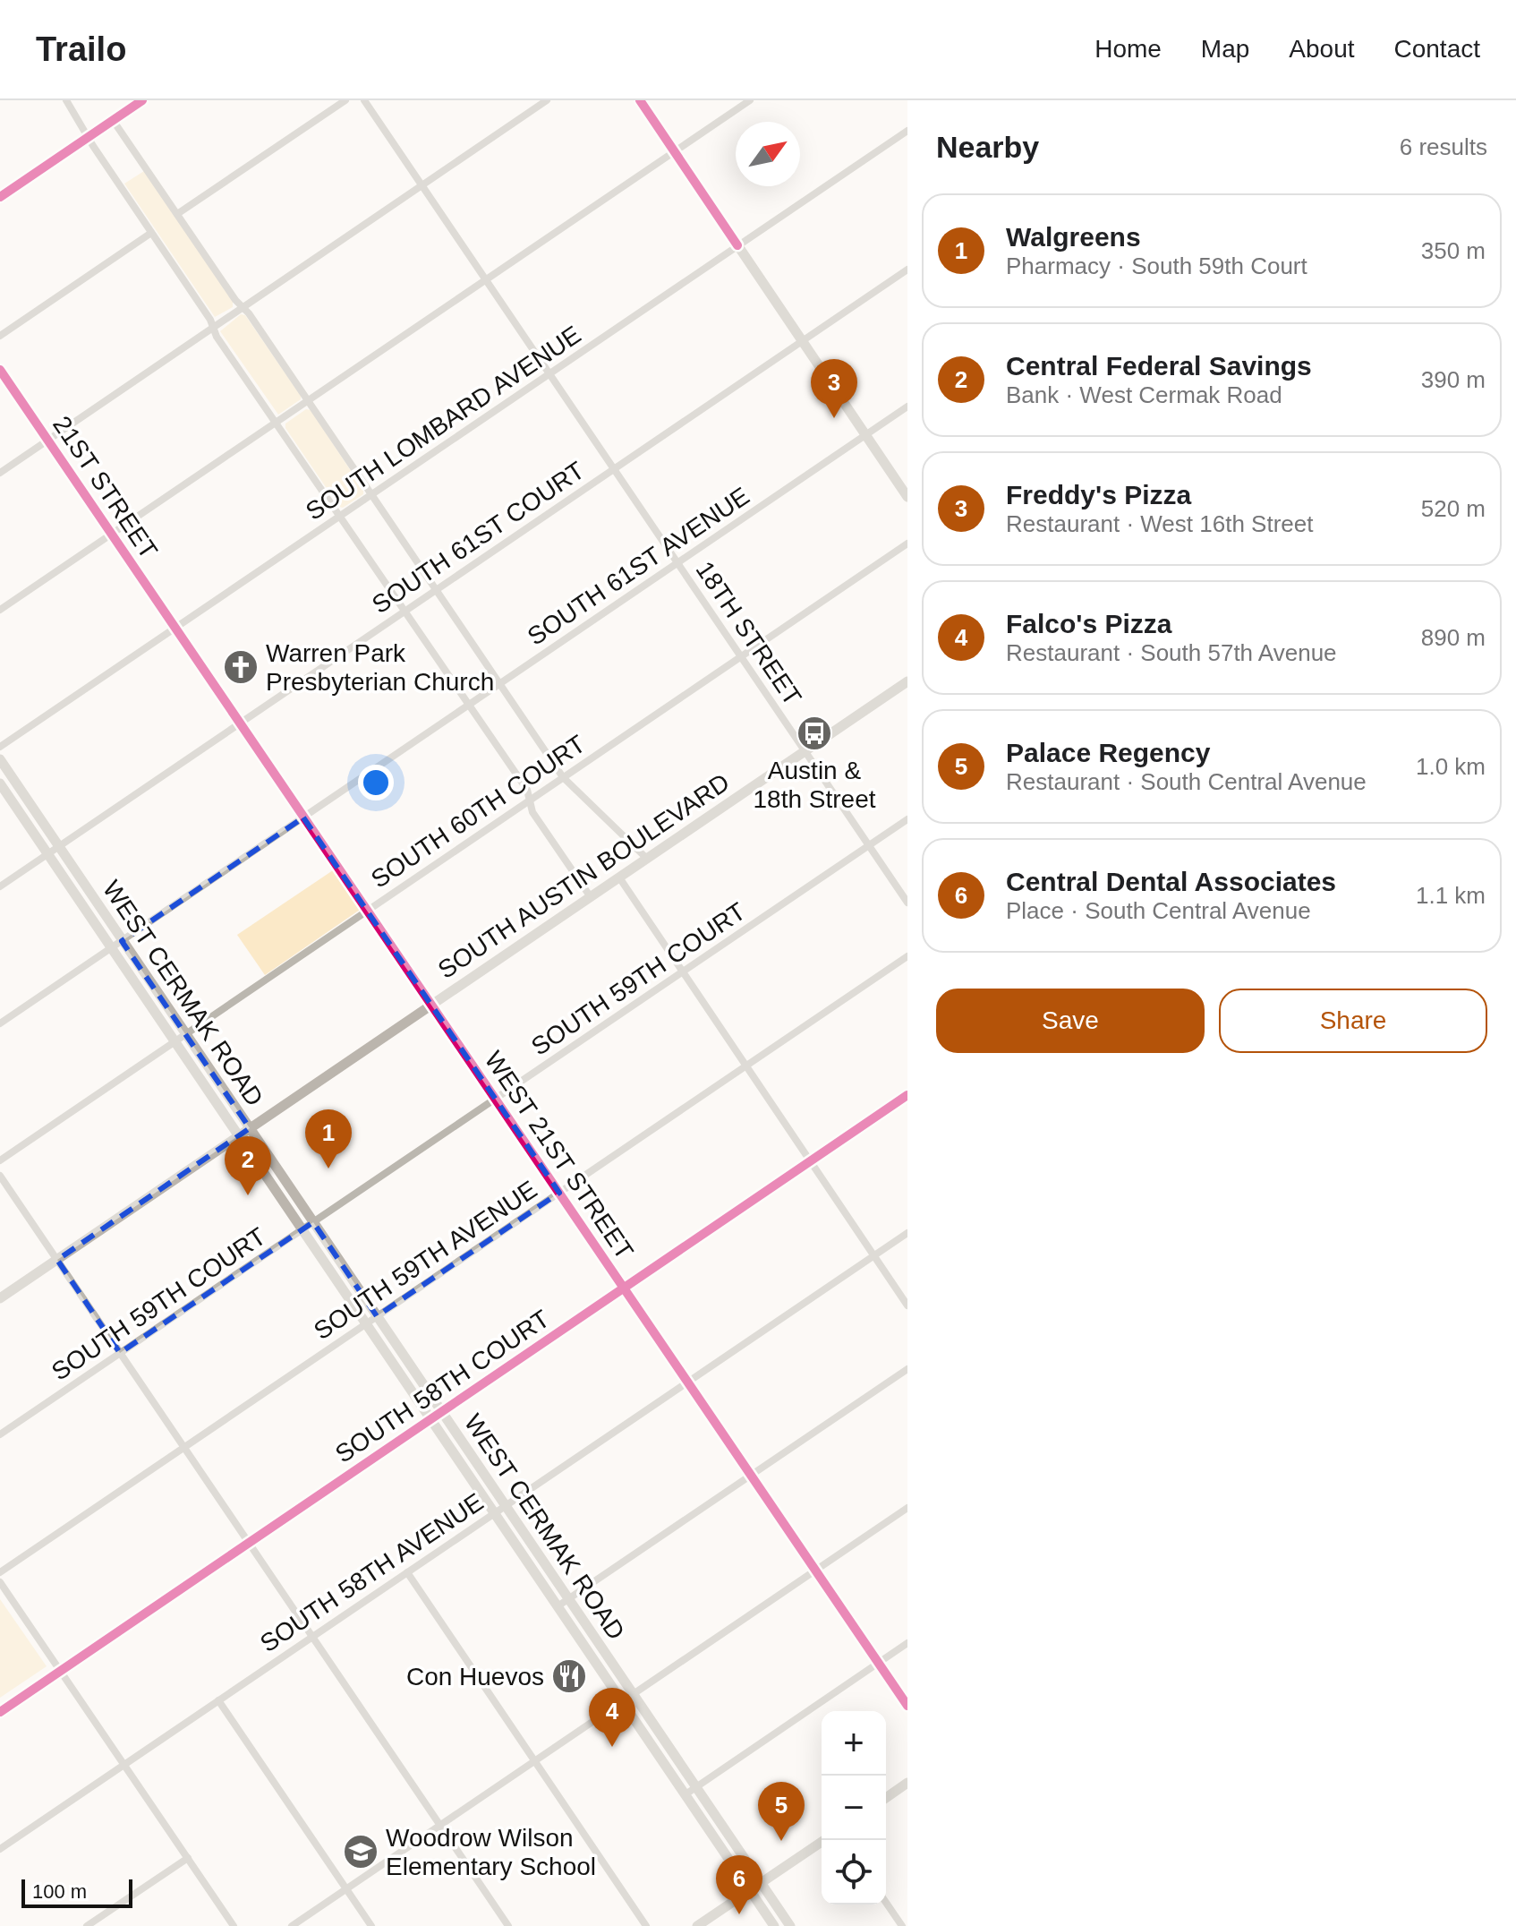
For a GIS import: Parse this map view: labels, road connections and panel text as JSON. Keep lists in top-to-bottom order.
{
  "streets": {
    "main road": ["SOUTH AUSTIN BOULEVARD", "WEST CERMAK ROAD"],
    "street": [
      "SOUTH LOMBARD AVENUE",
      "21ST STREET",
      "SOUTH 61ST COURT",
      "SOUTH 61ST AVENUE",
      "18TH STREET",
      "SOUTH 60TH COURT",
      "SOUTH 59TH COURT",
      "WEST 21ST STREET",
      "SOUTH 59TH AVENUE",
      "SOUTH 58TH COURT",
      "SOUTH 58TH AVENUE"
    ]
  },
  "crossings": [
    ["SOUTH LOMBARD AVENUE", "21ST STREET"],
    ["SOUTH LOMBARD AVENUE", "18TH STREET"],
    ["SOUTH LOMBARD AVENUE", "WEST 21ST STREET"],
    ["21ST STREET", "WEST 21ST STREET"],
    ["SOUTH 61ST COURT", "18TH STREET"],
    ["SOUTH 61ST COURT", "WEST CERMAK ROAD"],
    ["SOUTH 61ST COURT", "WEST 21ST STREET"],
    ["SOUTH 61ST AVENUE", "18TH STREET"],
    ["SOUTH 61ST AVENUE", "WEST CERMAK ROAD"],
    ["SOUTH 61ST AVENUE", "WEST 21ST STREET"],
    ["18TH STREET", "SOUTH 60TH COURT"],
    ["18TH STREET", "SOUTH AUSTIN BOULEVARD"],
    ["18TH STREET", "SOUTH 59TH COURT"],
    ["SOUTH 60TH COURT", "WEST CERMAK ROAD"],
    ["SOUTH 60TH COURT", "WEST 21ST STREET"],
    ["SOUTH AUSTIN BOULEVARD", "WEST CERMAK ROAD"],
    ["SOUTH AUSTIN BOULEVARD", "WEST 21ST STREET"],
    ["SOUTH 59TH COURT", "WEST CERMAK ROAD"],
    ["SOUTH 59TH COURT", "WEST 21ST STREET"],
    ["WEST CERMAK ROAD", "SOUTH 59TH AVENUE"],
    ["WEST CERMAK ROAD", "SOUTH 58TH COURT"],
    ["WEST CERMAK ROAD", "SOUTH 58TH AVENUE"],
    ["WEST 21ST STREET", "SOUTH 59TH AVENUE"],
    ["WEST 21ST STREET", "SOUTH 58TH COURT"],
    ["WEST 21ST STREET", "SOUTH 58TH AVENUE"]
  ],
  "places": {
    "church": ["Warren Park Presbyterian Church"],
    "bus stop": ["Austin & 18th Street"],
    "restaurant": ["Con Huevos"],
    "school or university": ["Woodrow Wilson Elementary School"]
  },
  "scale_bar": "100 m",
  "north": "top right",
  "page": {
    "header": "Trailo",
    "nav": [
      "Home",
      "Map",
      "About",
      "Contact"
    ],
    "heading": ["Nearby", "6 results"],
    "list": [
      {
        "mark": "1",
        "name": "Walgreens",
        "note": "Pharmacy · South 59th Court",
        "value": "350 m"
      },
      {
        "mark": "2",
        "name": "Central Federal Savings",
        "note": "Bank · West Cermak Road",
        "value": "390 m"
      },
      {
        "mark": "3",
        "name": "Freddy's Pizza",
        "note": "Restaurant · West 16th Street",
        "value": "520 m"
      },
      {
        "mark": "4",
        "name": "Falco's Pizza",
        "note": "Restaurant · South 57th Avenue",
        "value": "890 m"
      },
      {
        "mark": "5",
        "name": "Palace Regency",
        "note": "Restaurant · South Central Avenue",
        "value": "1.0 km"
      },
      {
        "mark": "6",
        "name": "Central Dental Associates",
        "note": "Place · South Central Avenue",
        "value": "1.1 km"
      }
    ],
    "pins": [
      "3",
      "1",
      "2",
      "4",
      "5",
      "6"
    ],
    "buttons": ["Save", "Share"],
    "map_buttons": ["+", "−"],
    "scale": "100 m"
  }
}
